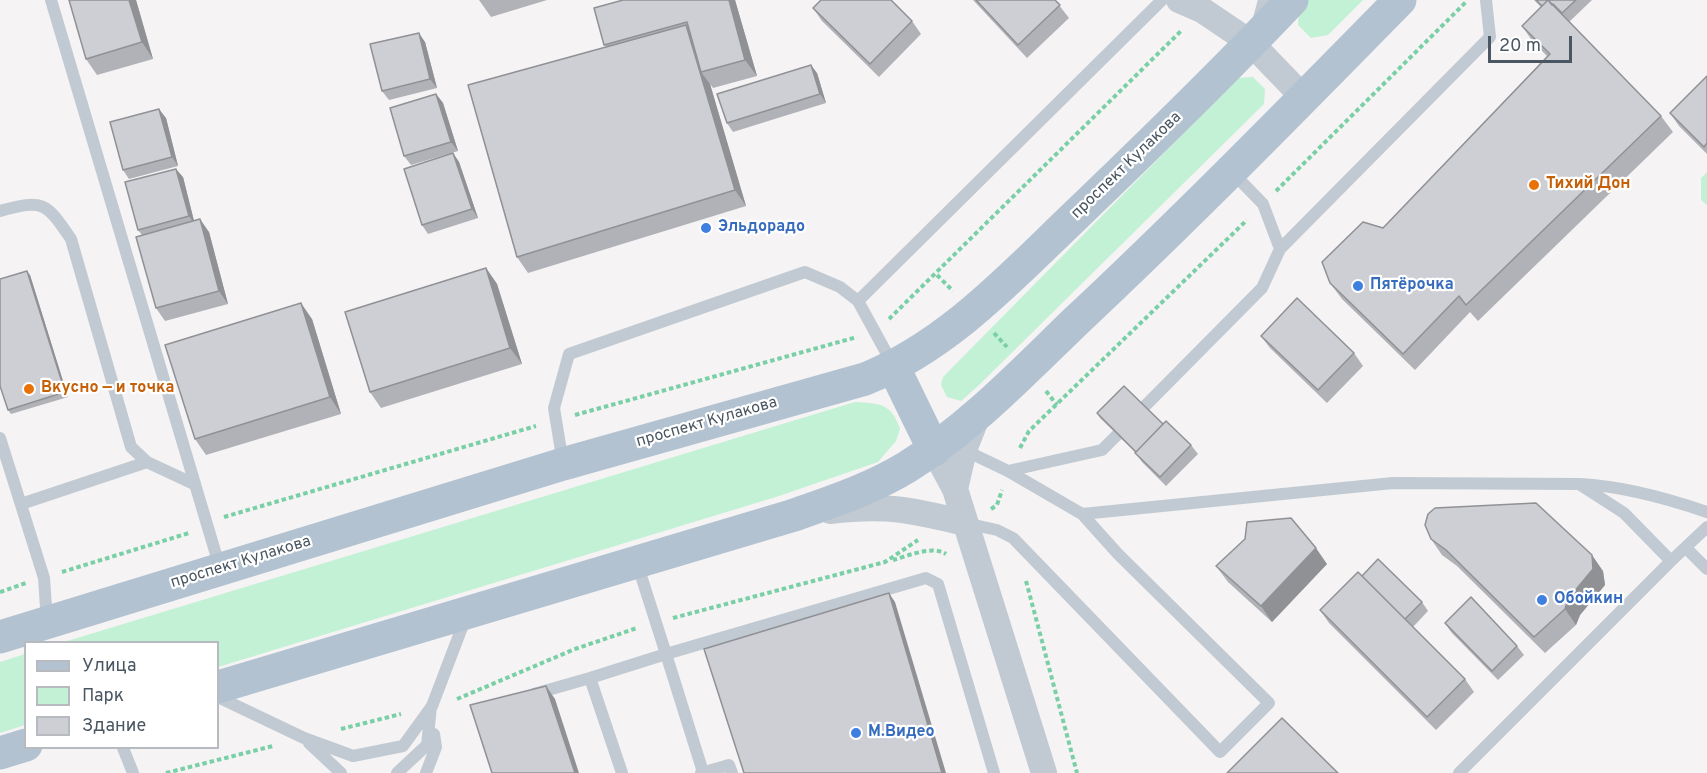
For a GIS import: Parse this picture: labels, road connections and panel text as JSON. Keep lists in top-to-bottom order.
{
  "streets": {
    "main road": ["проспект Кулакова"]
  },
  "places": [
    "Тихий Дон",
    "Эльдорадо",
    "Пятёрочка",
    "Вкусно — и точка",
    "Обойкин",
    "М.Видео"
  ],
  "legend": ["Улица", "Парк", "Здание"],
  "scale_bar": "20 m"
}
